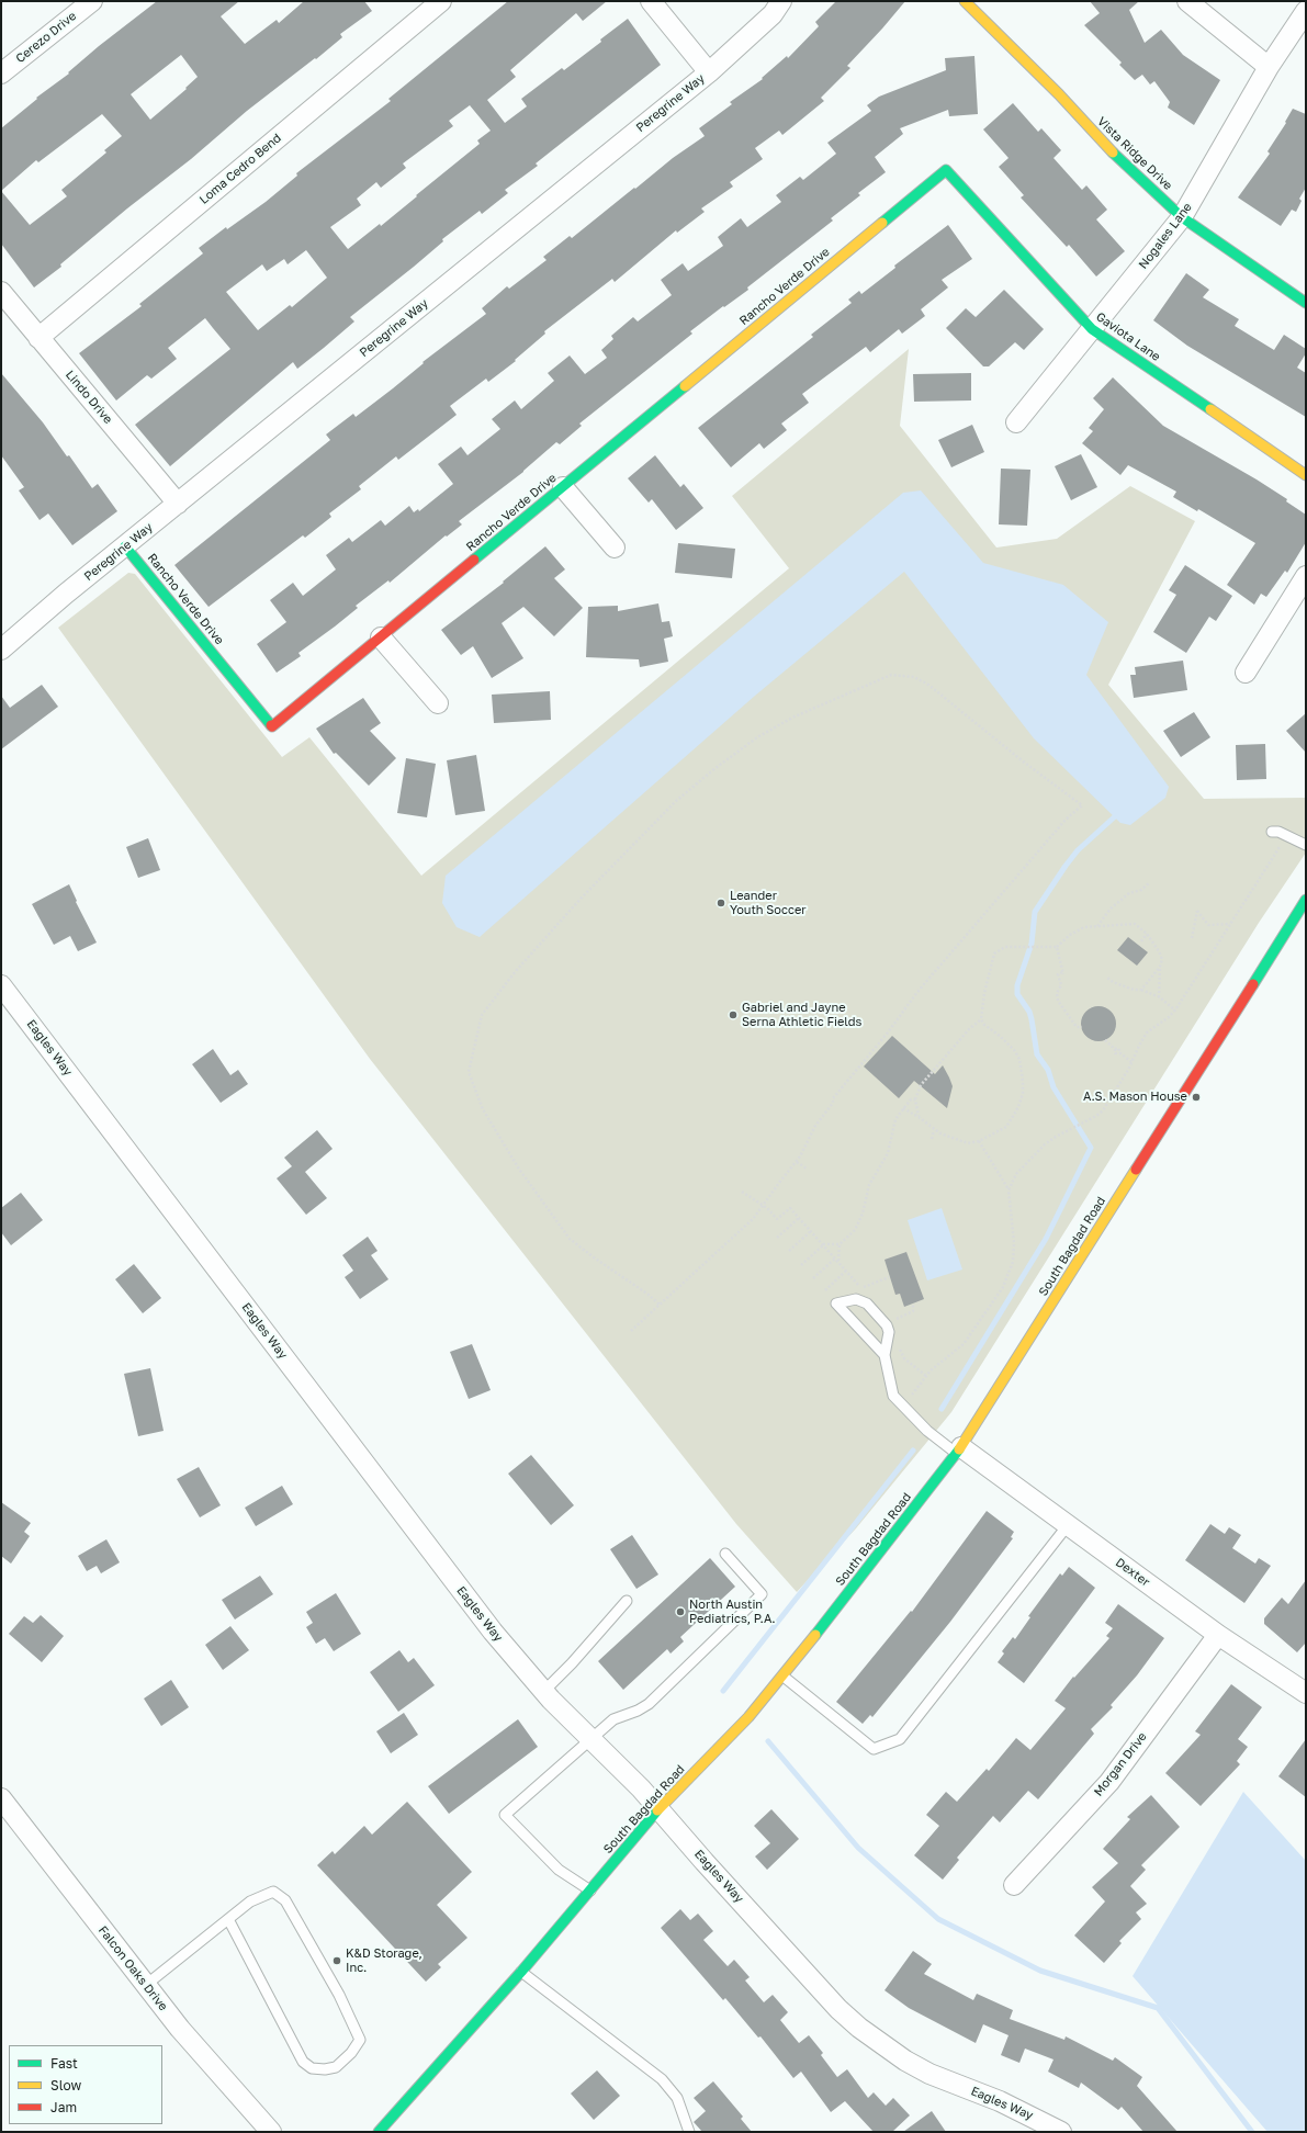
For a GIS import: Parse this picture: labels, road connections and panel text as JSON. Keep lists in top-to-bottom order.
{
  "streets": {
    "street": [
      "Cerezo Drive",
      "Peregrine Way",
      "Vista Ridge Drive",
      "Loma Cedro Bend",
      "Nogales Lane",
      "Rancho Verde Drive",
      "Gaviota Lane",
      "Lindo Drive",
      "Eagles Way",
      "South Bagdad Road",
      "Dexter",
      "Morgan Drive",
      "Falcon Oaks Drive"
    ]
  },
  "crossings": [
    ["Peregrine Way", "Rancho Verde Drive"],
    ["Peregrine Way", "Lindo Drive"],
    ["Vista Ridge Drive", "Nogales Lane"],
    ["Loma Cedro Bend", "Lindo Drive"],
    ["Nogales Lane", "Gaviota Lane"],
    ["Rancho Verde Drive", "Gaviota Lane"],
    ["Eagles Way", "South Bagdad Road"],
    ["South Bagdad Road", "Dexter"],
    ["Dexter", "Morgan Drive"]
  ],
  "places": [
    "Leander Youth Soccer",
    "Gabriel and Jayne Serna Athletic Fields",
    "A.S. Mason House",
    "North Austin Pediatrics, P.A.",
    "K&D Storage, Inc."
  ],
  "legend": ["Fast", "Slow", "Jam"]
}
